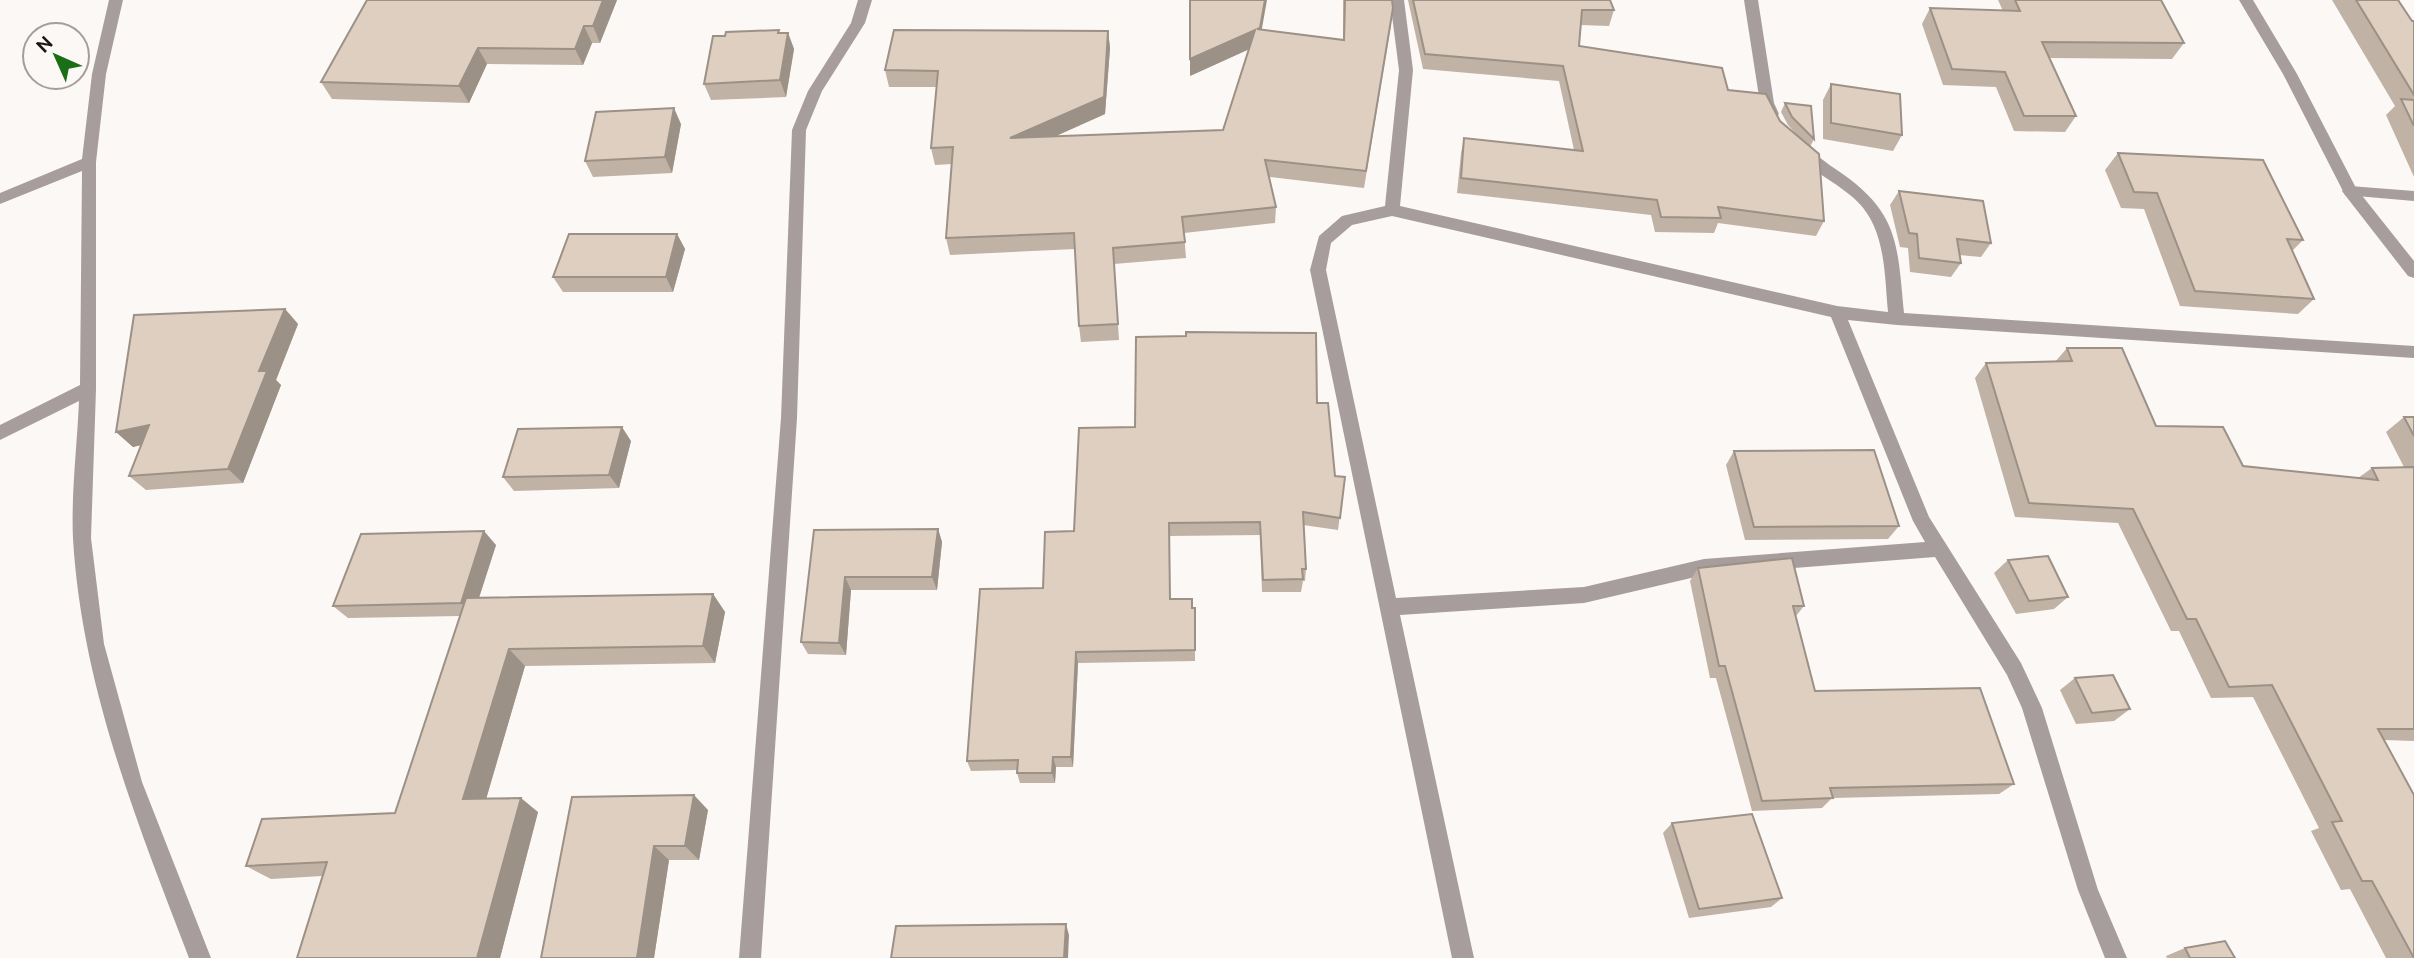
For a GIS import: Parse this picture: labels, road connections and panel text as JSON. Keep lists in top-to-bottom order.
{
  "north": "top left"
}
